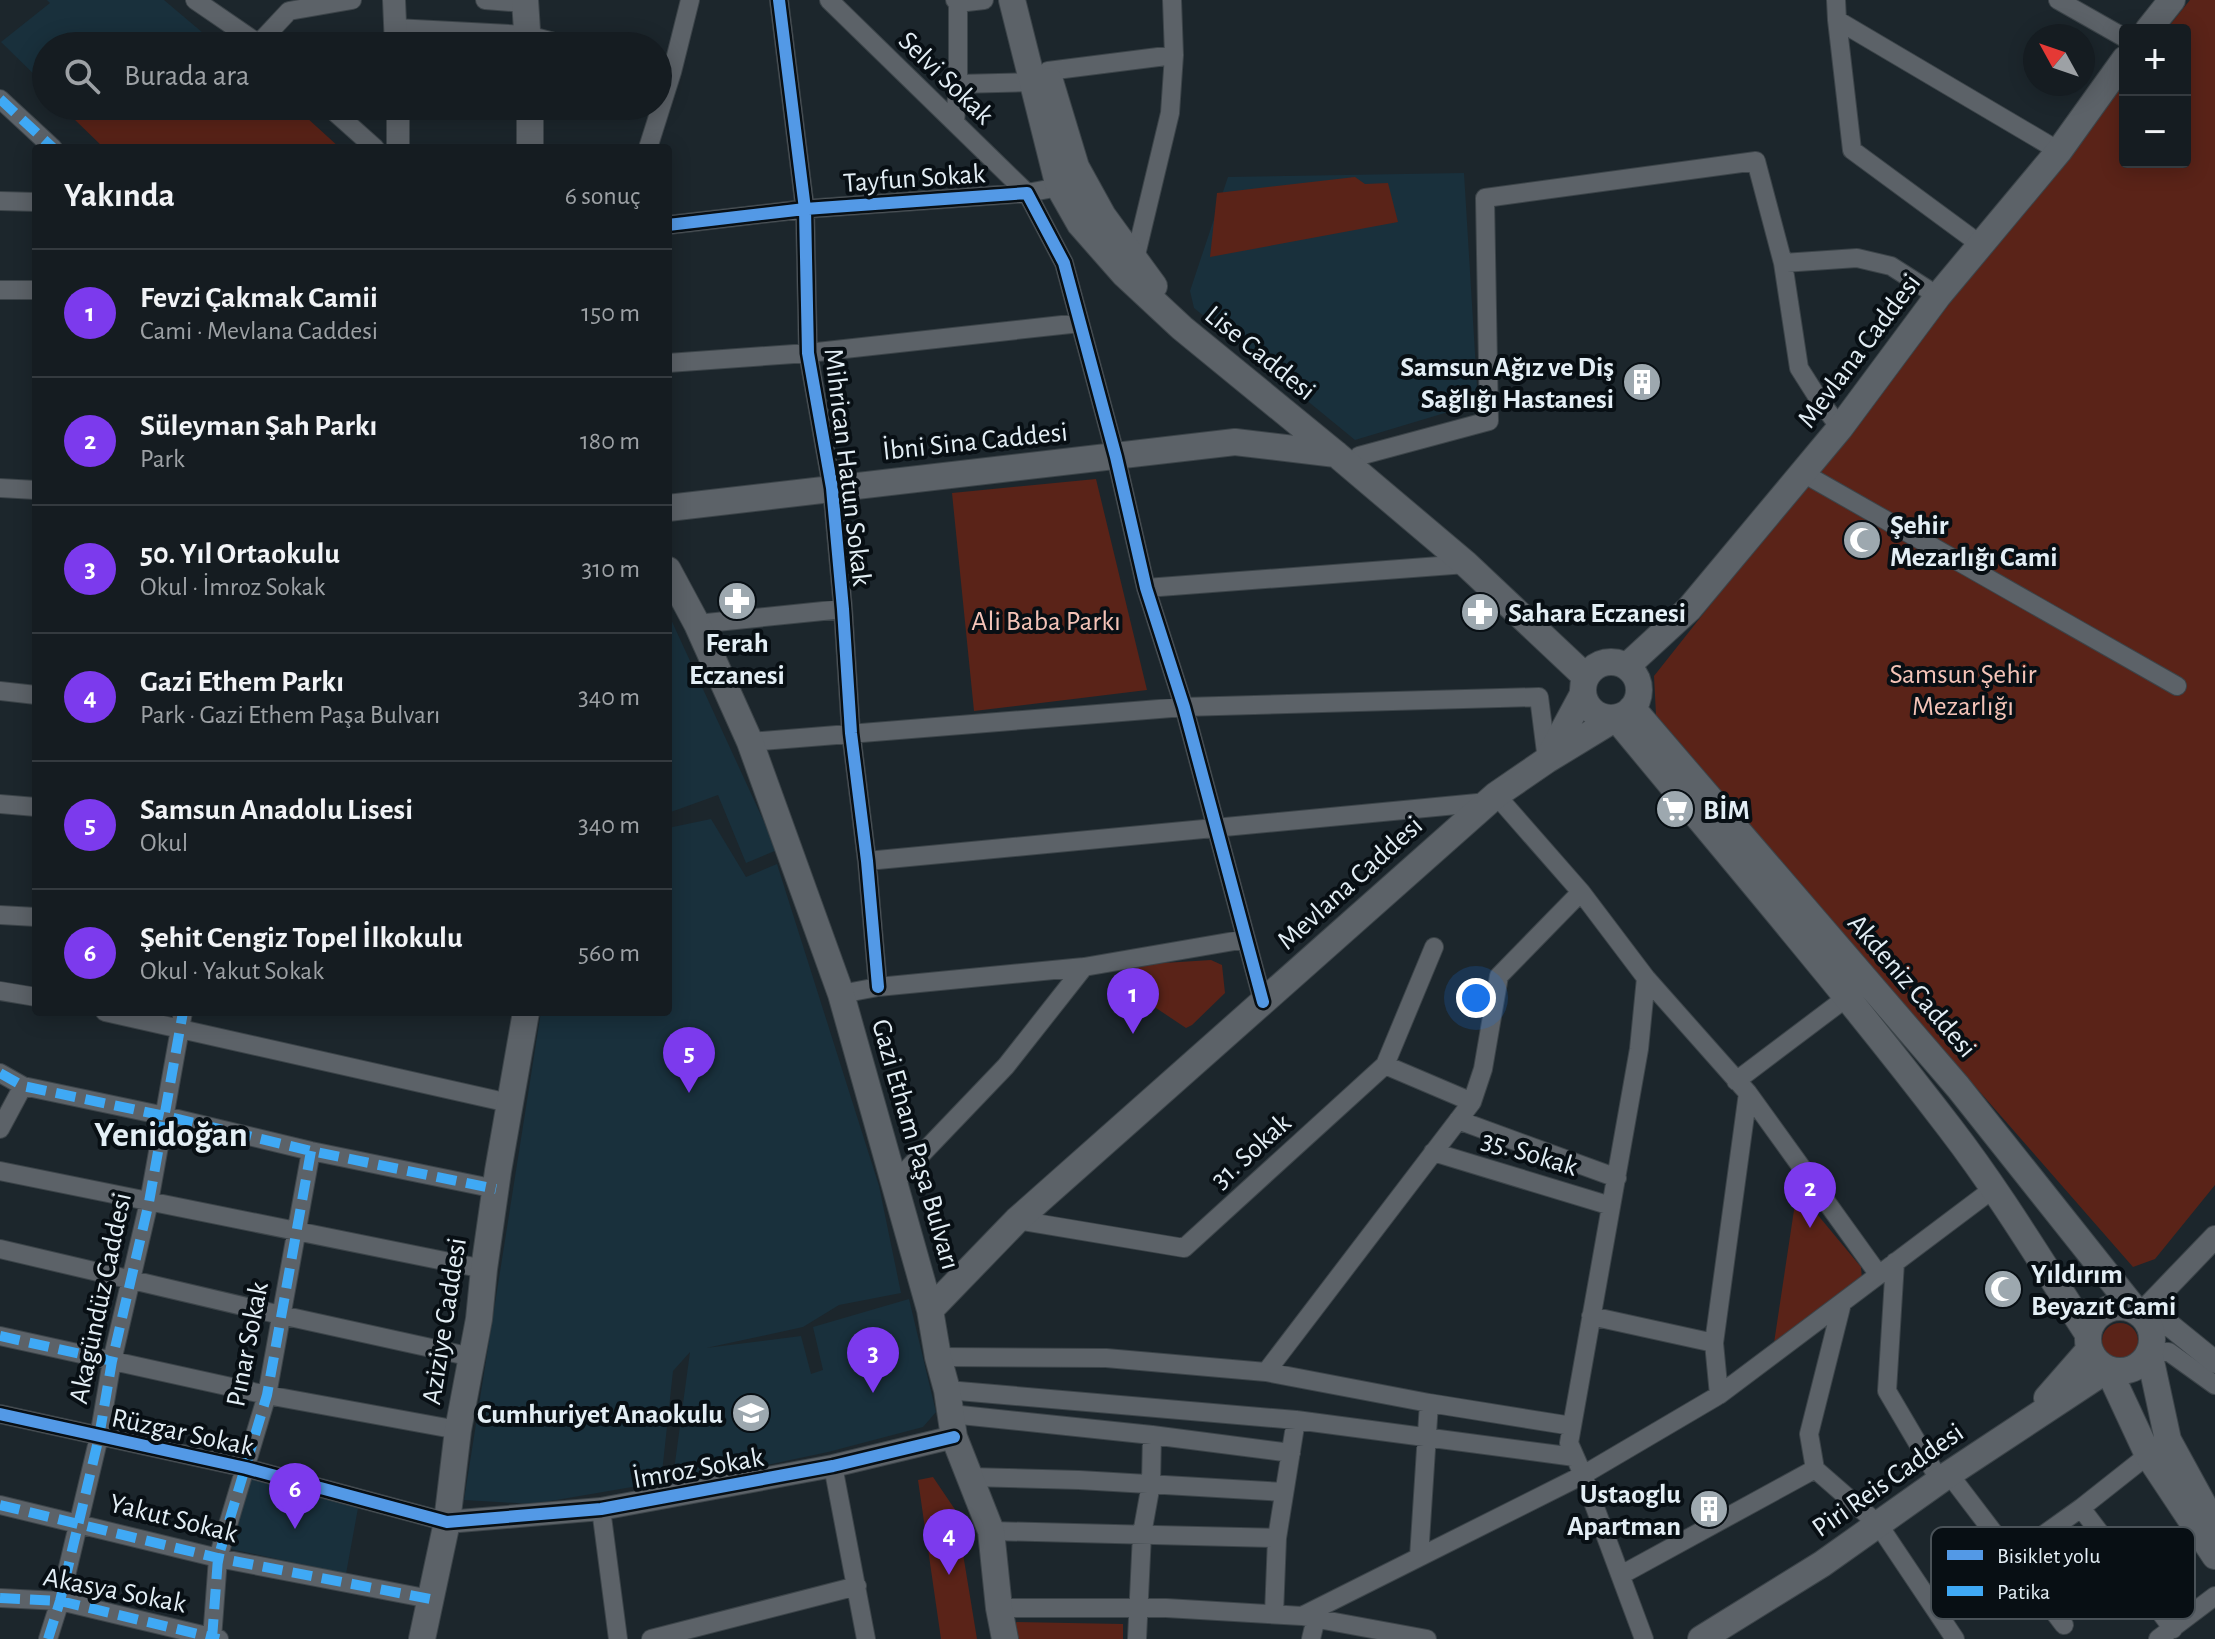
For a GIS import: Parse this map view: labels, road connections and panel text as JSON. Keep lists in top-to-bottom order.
{
  "streets": {
    "main road": [
      "Mevlana Caddesi",
      "Lise Caddesi",
      "İbni Sina Caddesi",
      "Akdeniz Caddesi",
      "Gazi Etham Paşa Bulvarı",
      "Aziziye Caddesi",
      "Piri Reis Caddesi"
    ],
    "street": [
      "Selvi Sokak",
      "Tayfun Sokak",
      "Mihrican Hatun Sokak",
      "31. Sokak",
      "35. Sokak",
      "Akagündüz Caddesi",
      "Pınar Sokak",
      "Rüzgar Sokak",
      "İmroz Sokak",
      "Yakut Sokak",
      "Akasya Sokak"
    ]
  },
  "crossings": [
    ["Selvi Sokak", "Tayfun Sokak"],
    ["Tayfun Sokak", "Mevlana Caddesi"],
    ["Tayfun Sokak", "İbni Sina Caddesi"],
    ["Tayfun Sokak", "Mihrican Hatun Sokak"],
    ["Mevlana Caddesi", "Lise Caddesi"],
    ["Mevlana Caddesi", "Akdeniz Caddesi"],
    ["Mevlana Caddesi", "Gazi Etham Paşa Bulvarı"],
    ["Mevlana Caddesi", "31. Sokak"],
    ["Lise Caddesi", "İbni Sina Caddesi"],
    ["Lise Caddesi", "Akdeniz Caddesi"],
    ["İbni Sina Caddesi", "Mihrican Hatun Sokak"],
    ["Akdeniz Caddesi", "Piri Reis Caddesi"],
    ["Gazi Etham Paşa Bulvarı", "İmroz Sokak"],
    ["Akagündüz Caddesi", "Rüzgar Sokak"],
    ["Akagündüz Caddesi", "Yakut Sokak"],
    ["Akagündüz Caddesi", "Akasya Sokak"],
    ["Aziziye Caddesi", "Rüzgar Sokak"],
    ["Aziziye Caddesi", "İmroz Sokak"],
    ["Aziziye Caddesi", "Yakut Sokak"],
    ["Pınar Sokak", "Rüzgar Sokak"],
    ["Pınar Sokak", "Yakut Sokak"],
    ["Pınar Sokak", "Akasya Sokak"],
    ["Rüzgar Sokak", "İmroz Sokak"]
  ],
  "districts": ["Yenidoğan"],
  "parks": ["Ali Baba Parkı", "Samsun Şehir Mezarlığı"],
  "places": {
    "building": ["Samsun Ağız ve Diş Sağlığı Hastanesi", "Ustaoglu Apartman"],
    "mosque": ["Şehir Mezarlığı Cami", "Yıldırım Beyazıt Cami"],
    "pharmacy": ["Ferah Eczanesi", "Sahara Eczanesi"],
    "supermarket": ["BİM"],
    "school or university": ["Cumhuriyet Anaokulu"]
  },
  "legend": ["Bisiklet yolu", "Patika"],
  "north": "top left",
  "page": {
    "map_buttons": ["+", "−"],
    "search": "Burada ara",
    "heading": ["Yakında", "6 sonuç"],
    "list": [
      {
        "mark": "1",
        "name": "Fevzi Çakmak Camii",
        "note": "Cami · Mevlana Caddesi",
        "value": "150 m"
      },
      {
        "mark": "2",
        "name": "Süleyman Şah Parkı",
        "note": "Park",
        "value": "180 m"
      },
      {
        "mark": "3",
        "name": "50. Yıl Ortaokulu",
        "note": "Okul · İmroz Sokak",
        "value": "310 m"
      },
      {
        "mark": "4",
        "name": "Gazi Ethem Parkı",
        "note": "Park · Gazi Ethem Paşa Bulvarı",
        "value": "340 m"
      },
      {
        "mark": "5",
        "name": "Samsun Anadolu Lisesi",
        "note": "Okul",
        "value": "340 m"
      },
      {
        "mark": "6",
        "name": "Şehit Cengiz Topel İlkokulu",
        "note": "Okul · Yakut Sokak",
        "value": "560 m"
      }
    ],
    "pins": [
      "1",
      "5",
      "2",
      "3",
      "6",
      "4"
    ]
  }
}
